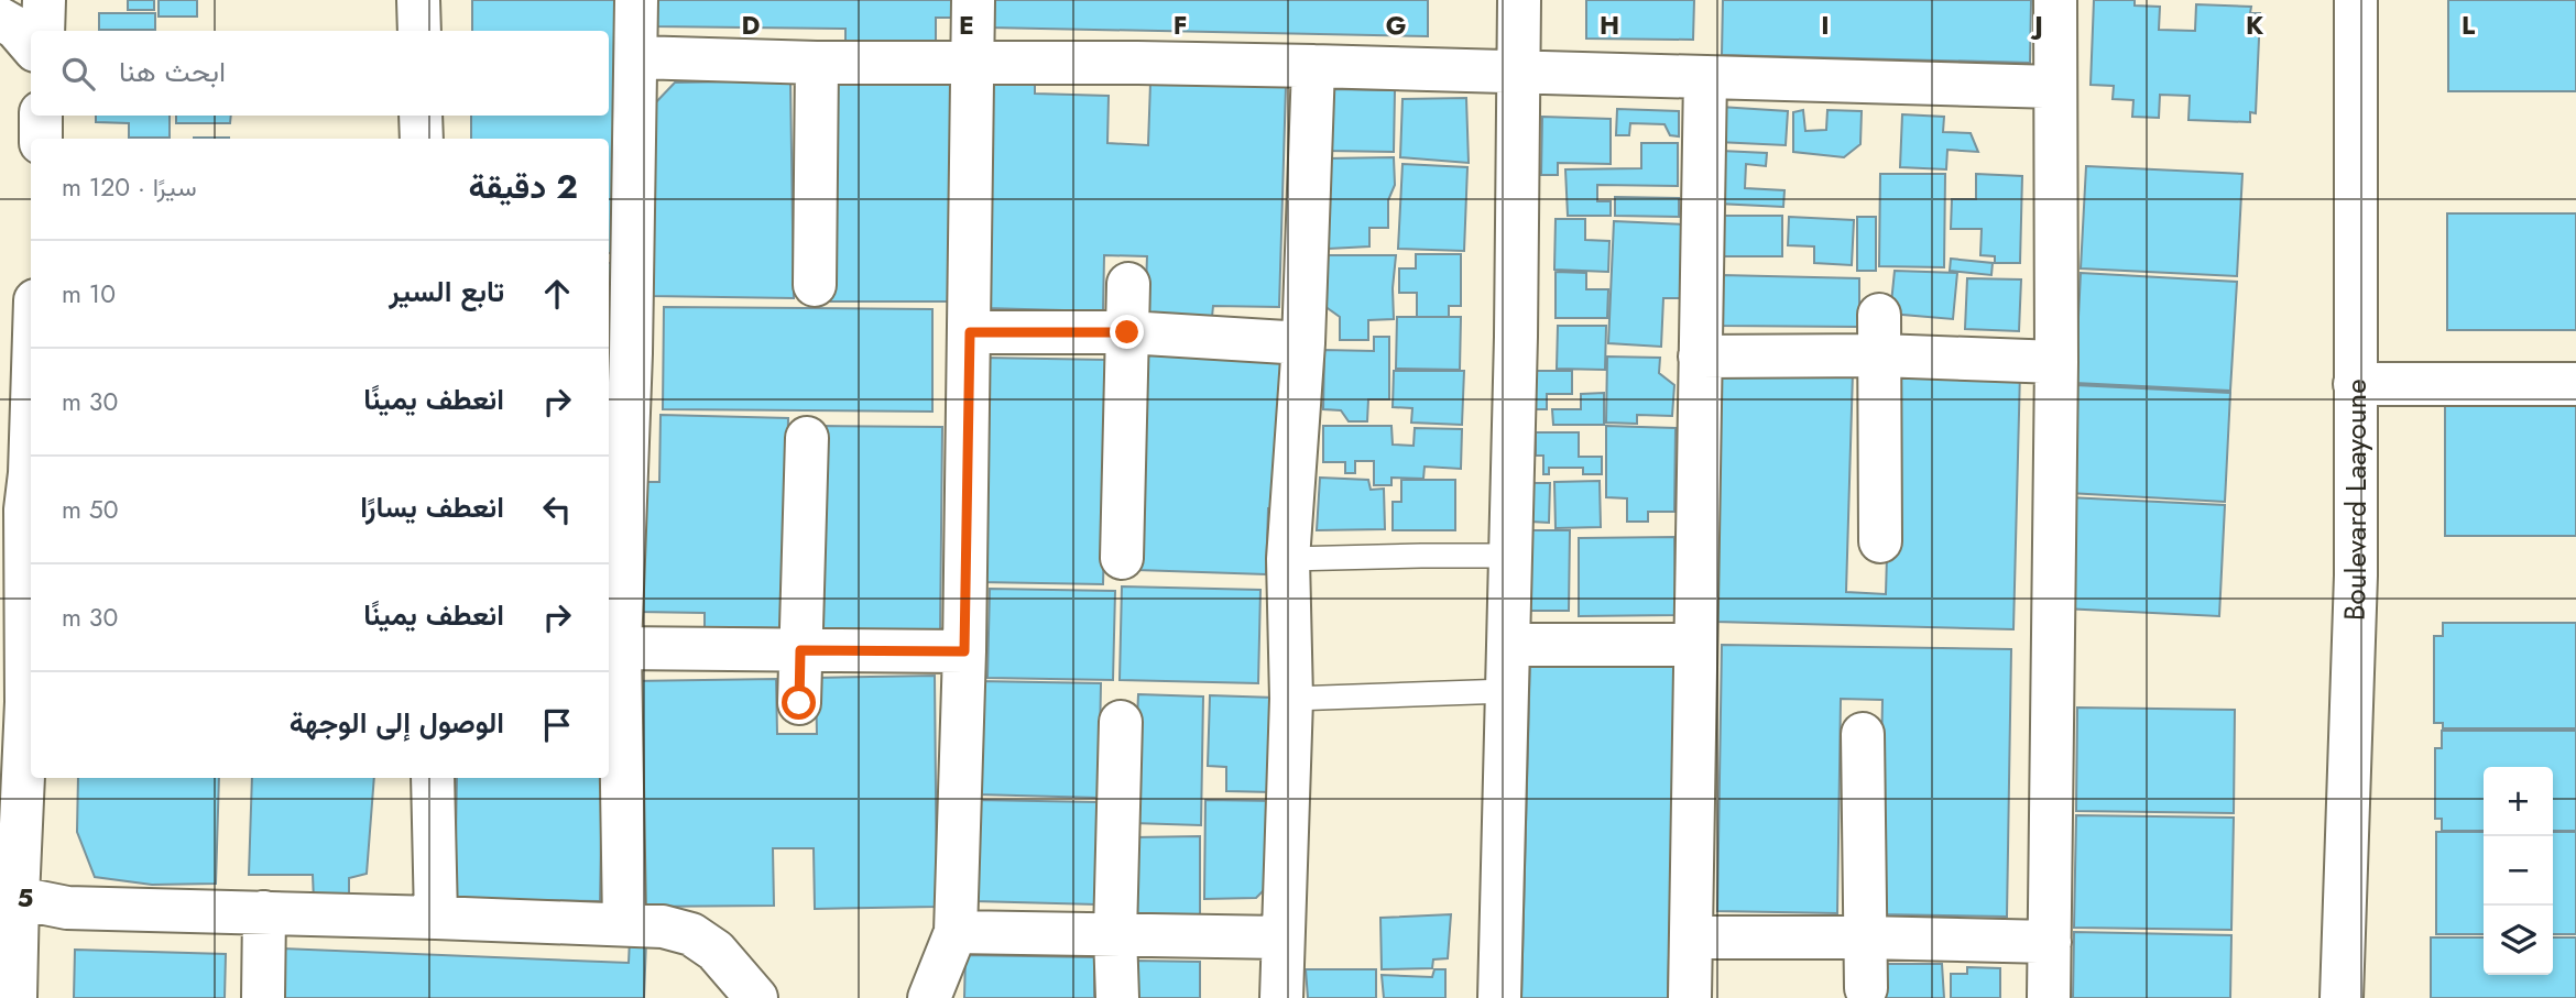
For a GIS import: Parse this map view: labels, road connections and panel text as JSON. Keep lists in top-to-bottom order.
{
  "streets": {
    "street": ["Boulevard Laayoune"]
  },
  "page": {
    "search": "ابحث هنا",
    "heading": ["2 دقيقة", "سيرًا · 120 m"],
    "list": [
      ["تابع السير", "10 m"],
      ["انعطف يمينًا", "30 m"],
      ["انعطف يسارًا", "50 m"],
      ["انعطف يمينًا", "30 m"],
      "الوصول إلى الوجهة"
    ],
    "map_buttons": ["+", "−"]
  },
  "grid": {
    "columns": [
      "D",
      "E",
      "F",
      "G",
      "H",
      "I",
      "J",
      "K",
      "L"
    ],
    "rows": ["5"]
  }
}
